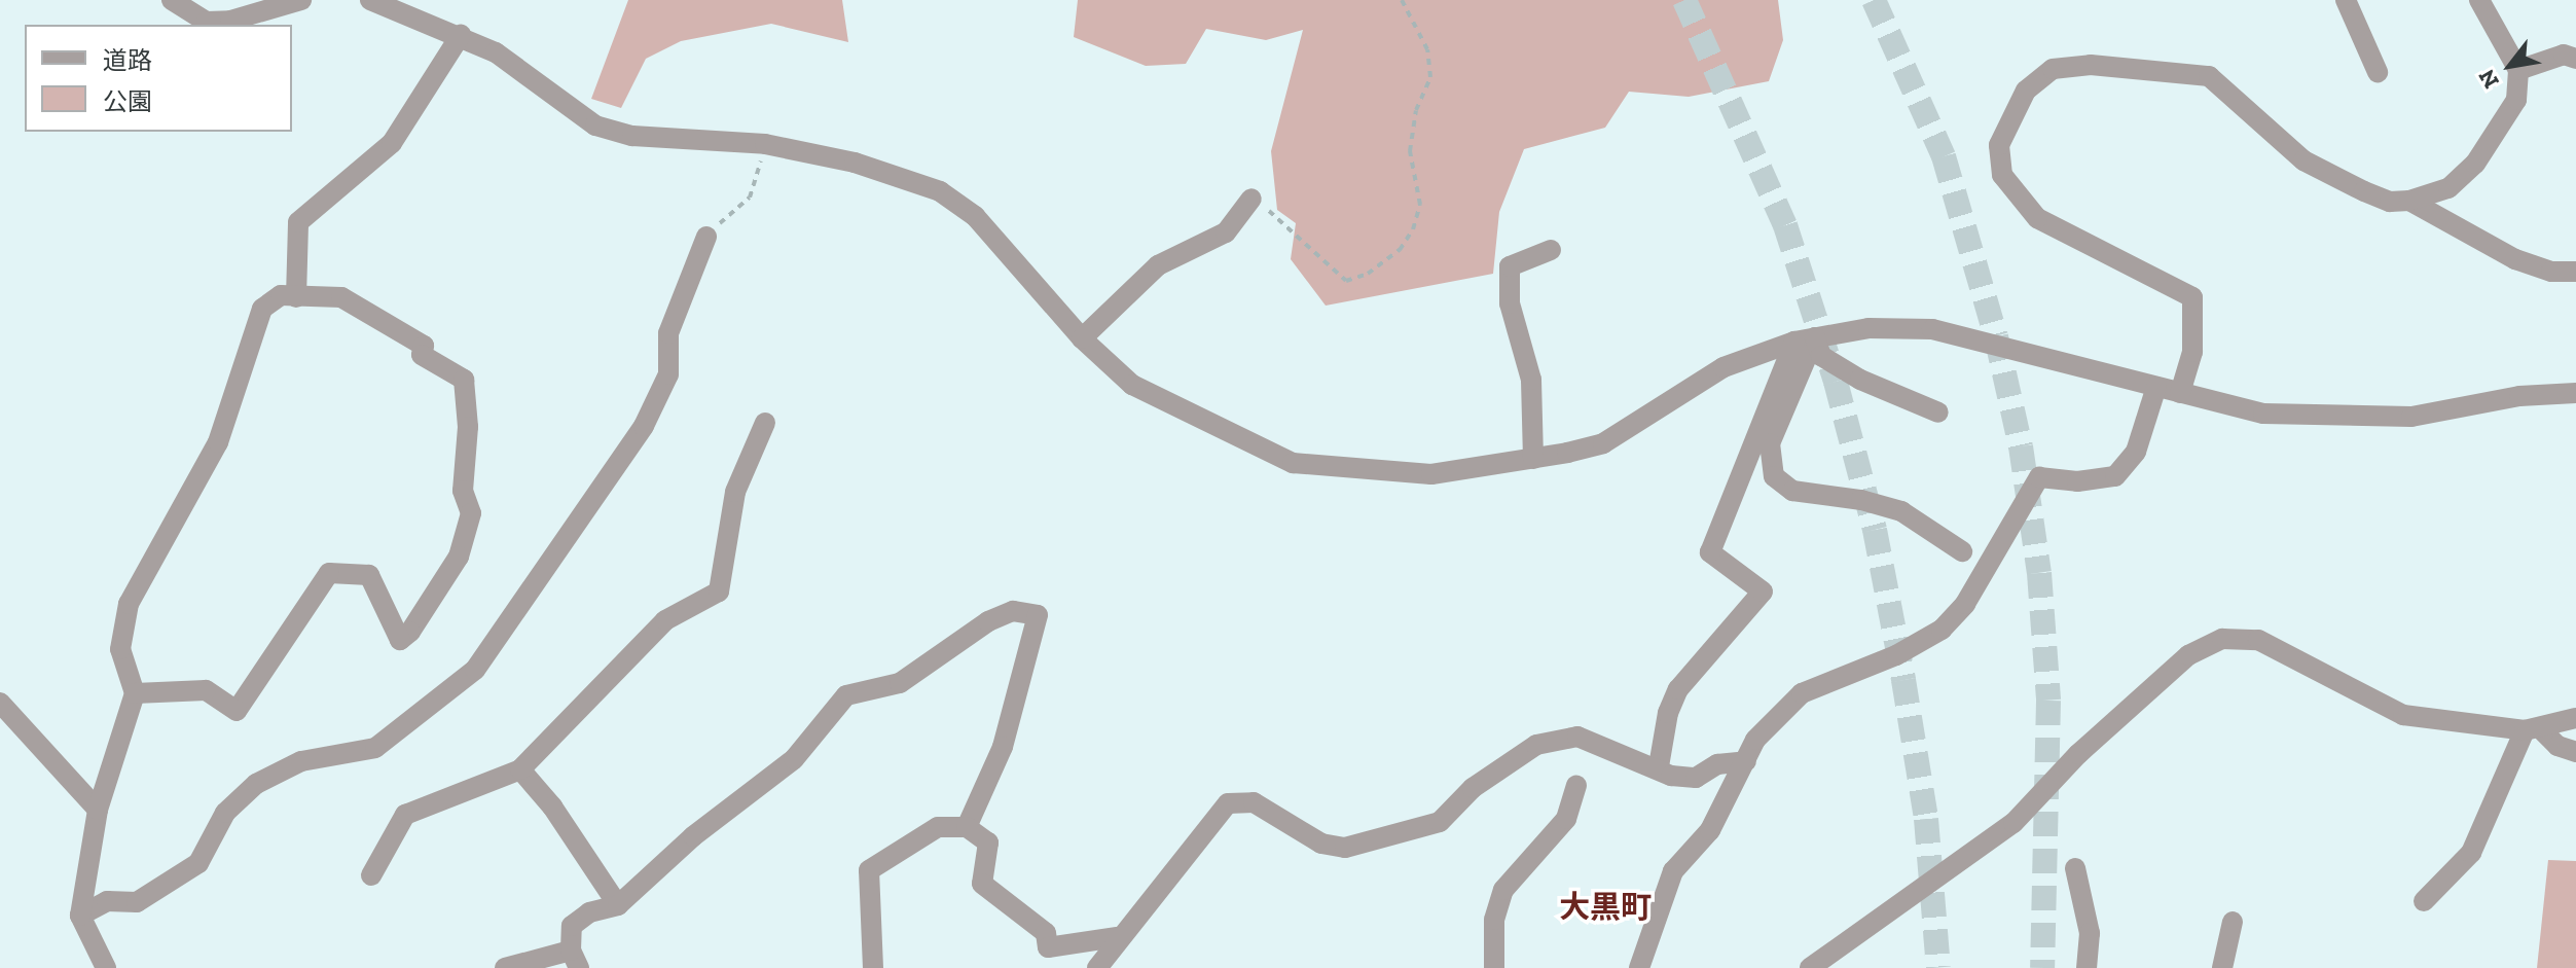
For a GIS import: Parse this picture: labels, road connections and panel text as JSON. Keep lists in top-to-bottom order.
{
  "districts": ["大黒町"],
  "legend": ["道路", "公園"],
  "north": "bottom left"
}
